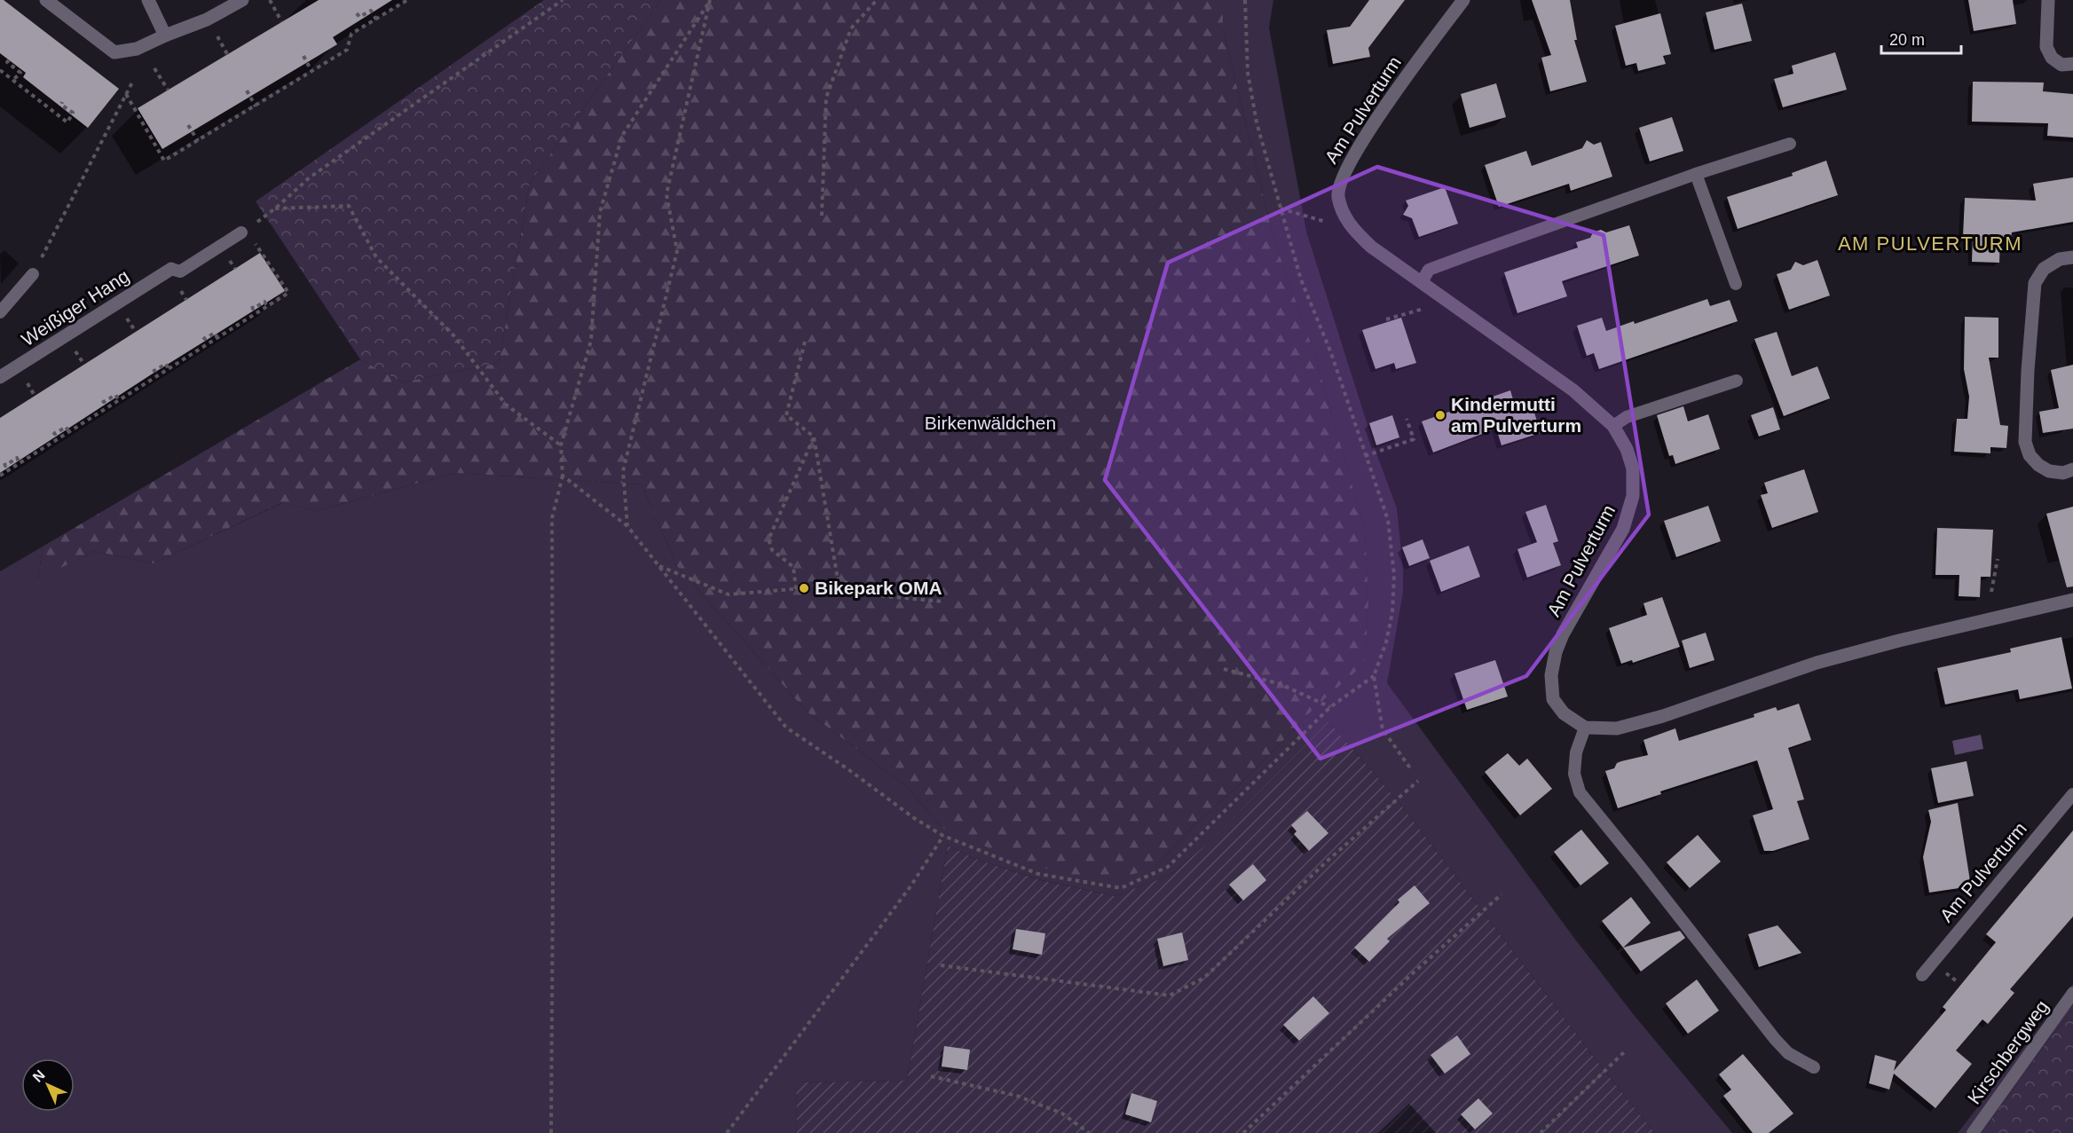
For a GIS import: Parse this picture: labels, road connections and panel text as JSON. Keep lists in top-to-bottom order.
{
  "streets": {
    "street": ["Am Pulverturm", "Weißiger Hang"],
    "lane": ["Kirschbergweg"]
  },
  "districts": ["AM PULVERTURM"],
  "parks": ["Birkenwäldchen"],
  "places": ["Kindermutti am Pulverturm", "Bikepark OMA"],
  "scale_bar": "20 m",
  "north": "top left"
}
